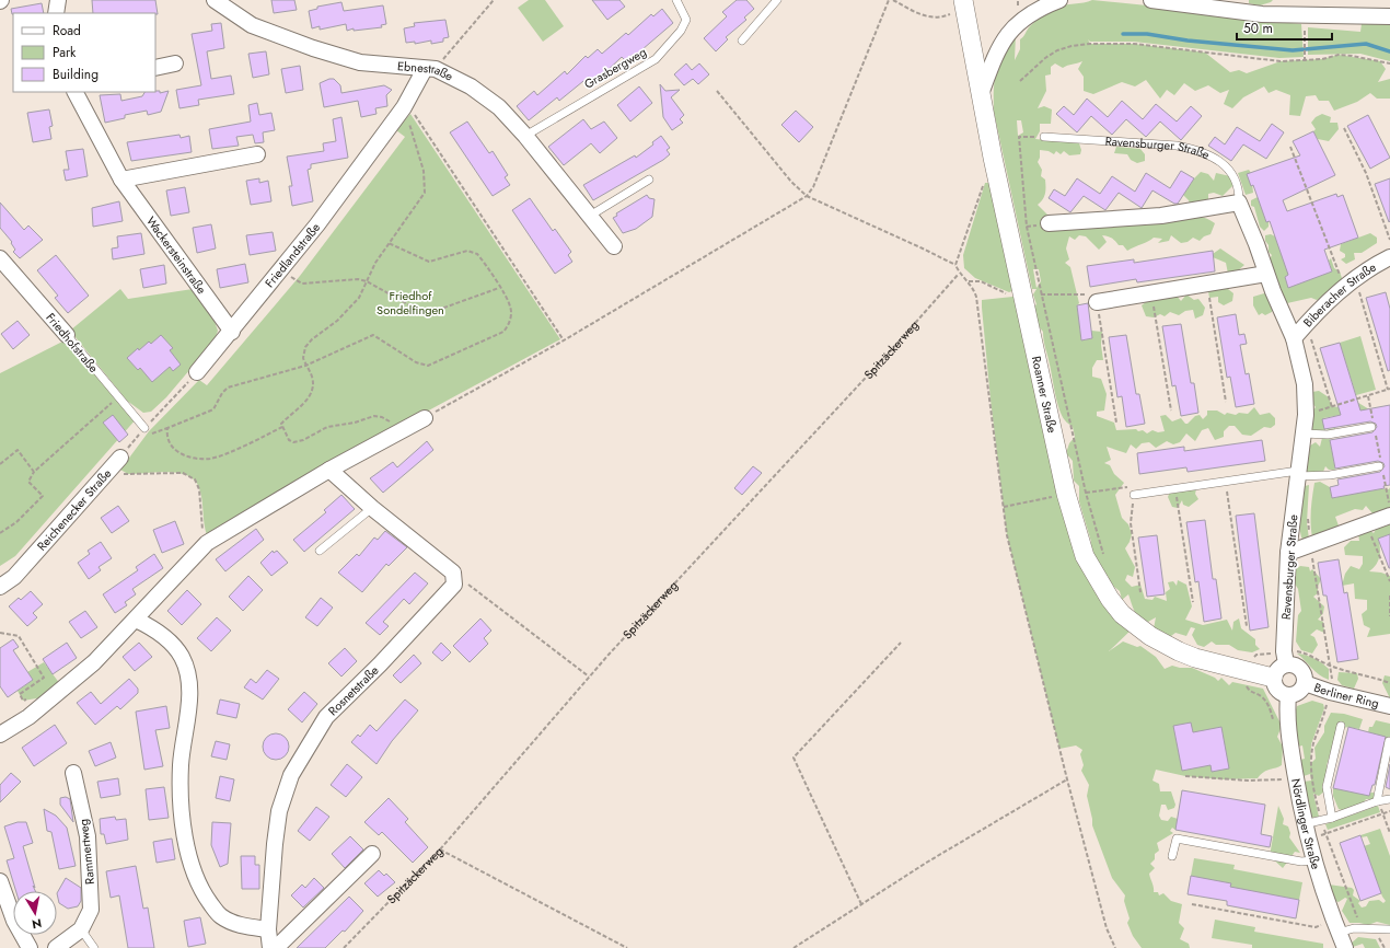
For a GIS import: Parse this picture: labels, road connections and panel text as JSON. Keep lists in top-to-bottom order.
{
  "streets": {
    "street": [
      "Ebnestraße",
      "Ravensburger Straße",
      "Wackersteinstraße",
      "Friedlandstraße",
      "Biberacher Straße",
      "Friedhofstraße",
      "Roanner Straße",
      "Reichenecker Straße",
      "Rosnetstraße",
      "Berliner Ring",
      "Nördlinger Straße",
      "Rammertweg"
    ],
    "lane": ["Grasbergweg"],
    "path": ["Spitzäckerweg"]
  },
  "crossings": [
    ["Grasbergweg", "Ebnestraße"],
    ["Ebnestraße", "Friedlandstraße"],
    ["Ravensburger Straße", "Biberacher Straße"],
    ["Ravensburger Straße", "Roanner Straße"],
    ["Ravensburger Straße", "Berliner Ring"],
    ["Ravensburger Straße", "Nördlinger Straße"],
    ["Wackersteinstraße", "Friedlandstraße"],
    ["Friedhofstraße", "Reichenecker Straße"],
    ["Roanner Straße", "Berliner Ring"],
    ["Roanner Straße", "Nördlinger Straße"],
    ["Berliner Ring", "Nördlinger Straße"]
  ],
  "parks": ["Friedhof Sondelfingen"],
  "legend": ["Road", "Park", "Building"],
  "scale_bar": "50 m",
  "north": "bottom"
}
